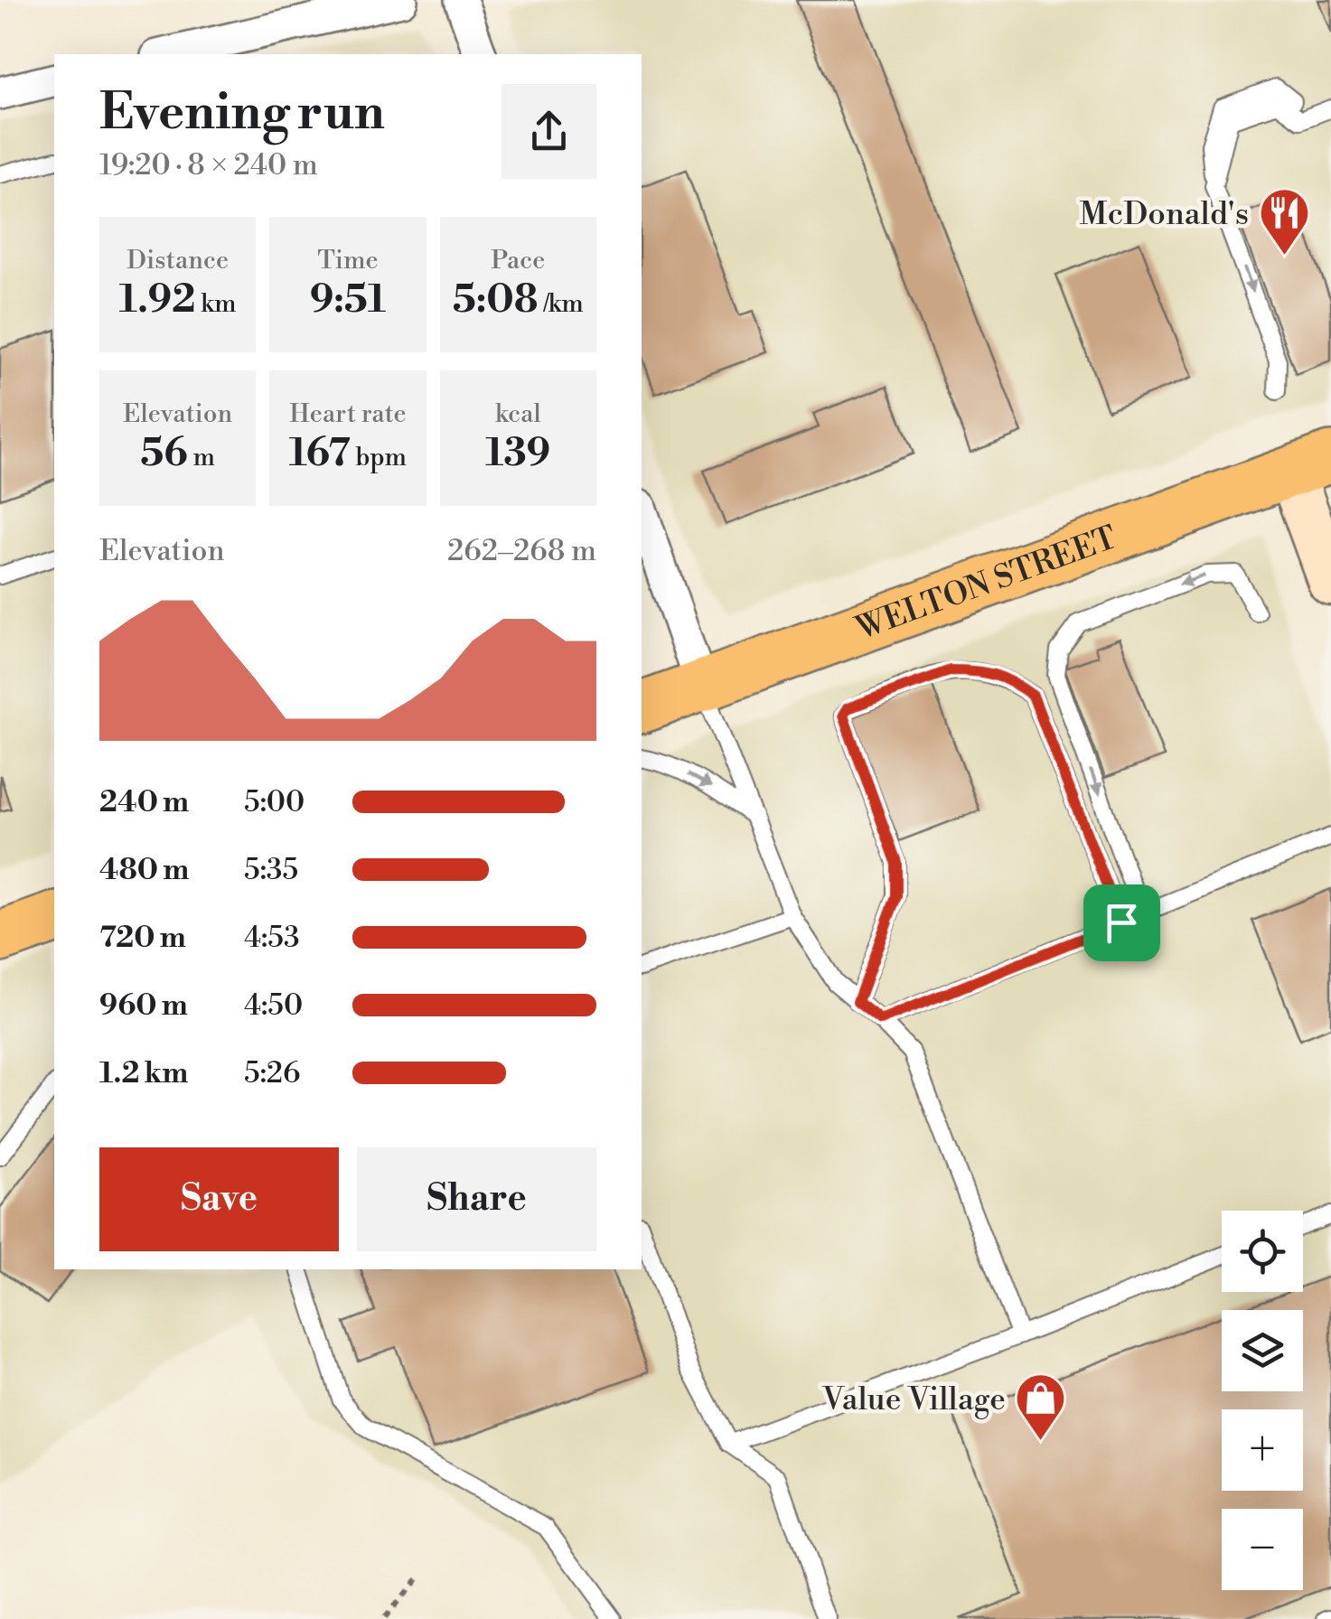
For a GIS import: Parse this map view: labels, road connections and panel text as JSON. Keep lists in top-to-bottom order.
{
  "streets": {
    "main road": ["WELTON STREET"]
  },
  "places": {
    "restaurant": ["McDonald's"],
    "shop": ["Value Village"]
  },
  "page": {
    "heading": ["Evening run", "19:20 · 8 × 240 m"],
    "stats": [
      ["Distance", "1.92 km"],
      ["Time", "9:51"],
      ["Pace", "5:08 /km"],
      ["Elevation", "56 m"],
      ["Heart rate", "167 bpm"],
      ["kcal", "139"]
    ],
    "chart": ["Elevation", "262–268 m"],
    "list": [
      {
        "name": "240 m",
        "note": "5:00"
      },
      {
        "name": "480 m",
        "note": "5:35"
      },
      {
        "name": "720 m",
        "note": "4:53"
      },
      {
        "name": "960 m",
        "note": "4:50"
      },
      {
        "name": "1.2 km",
        "note": "5:26"
      }
    ],
    "buttons": ["Save", "Share"],
    "map_buttons": ["+", "−"]
  }
}
